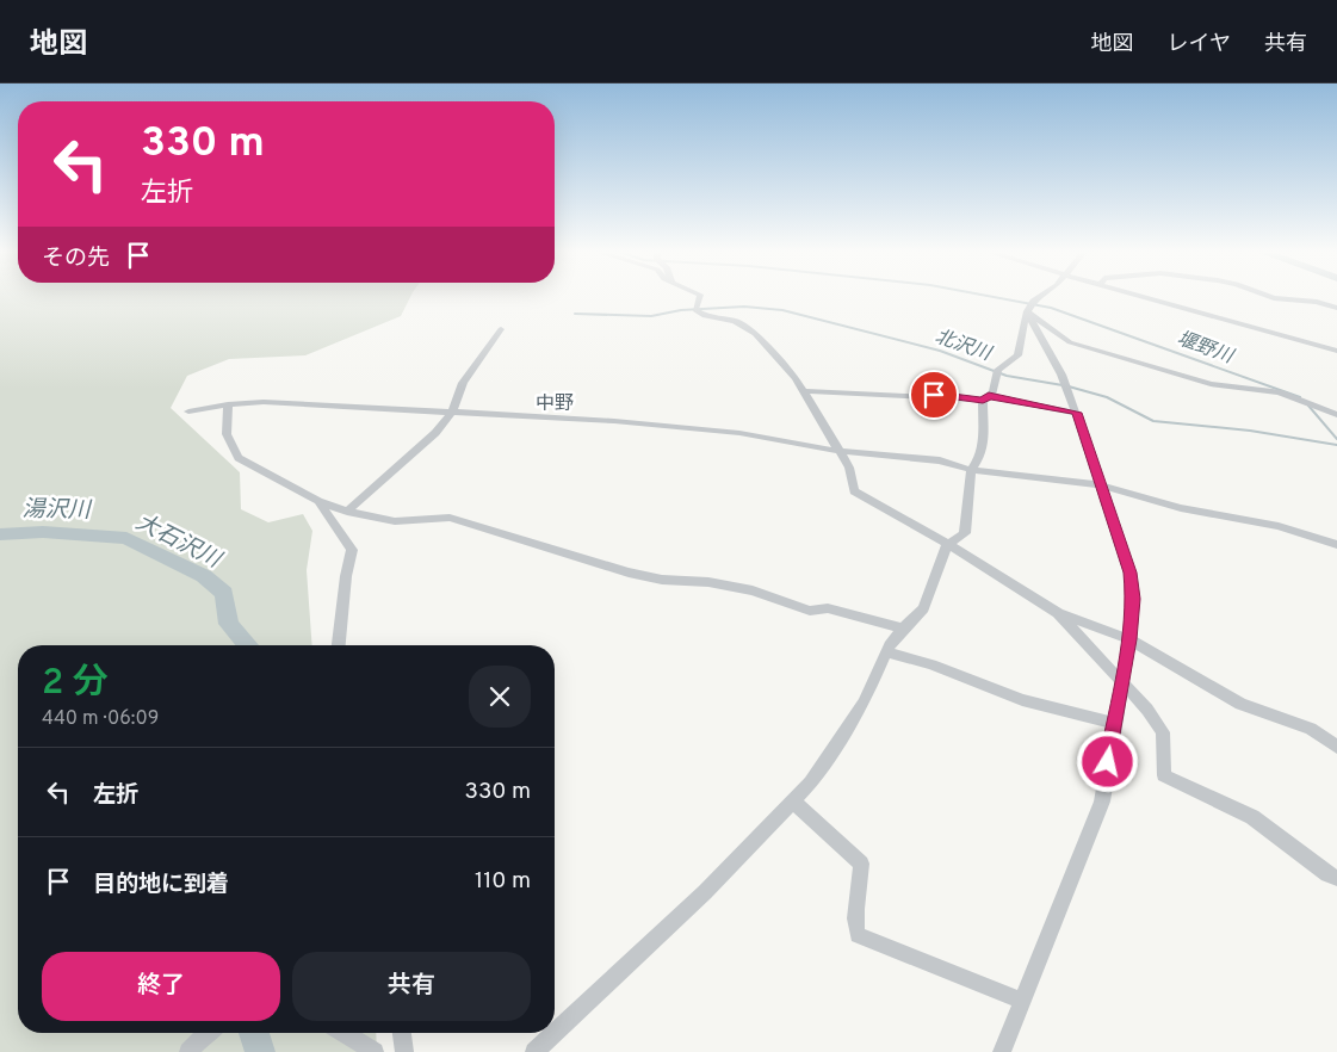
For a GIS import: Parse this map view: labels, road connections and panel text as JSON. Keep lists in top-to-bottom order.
{
  "districts": ["中野"],
  "water": [
    "北沢川",
    "堰野川",
    "湯沢川",
    "大石沢川"
  ],
  "page": {
    "header": "地図",
    "nav": ["地図", "レイヤ", "共有"],
    "turn": ["330 m", "左折"],
    "then": "その先",
    "heading": ["2 分", "440 m · 06:09"],
    "list": [
      {
        "name": "左折",
        "value": "330 m"
      },
      {
        "name": "目的地に到着",
        "value": "110 m"
      }
    ],
    "buttons": ["終了", "共有"]
  }
}
